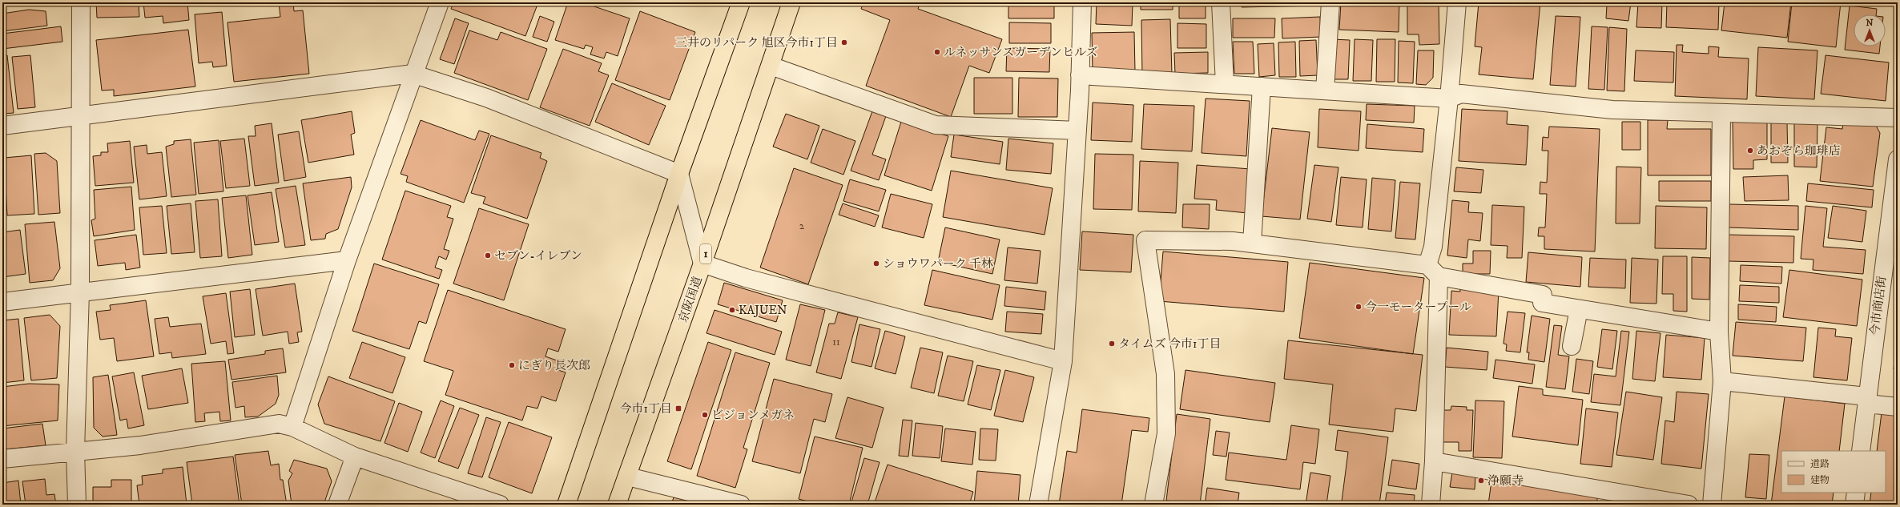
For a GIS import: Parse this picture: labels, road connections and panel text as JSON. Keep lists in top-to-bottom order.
{
  "streets": {
    "highway": ["1", "京阪国道"],
    "street": ["今市商店街"]
  },
  "places": {
    "other": [
      "三井のリパーク 旭区今市1丁目",
      "ルネッサンスガーデンヒルズ",
      "あおぞら珈琲店",
      "セブン-イレブン",
      "ショウワパーク 千林",
      "今一モータープール",
      "KAJUEN",
      "タイムズ 今市1丁目",
      "にぎり長次郎",
      "ビジョンメガネ",
      "浄願寺"
    ],
    "transit": ["今市1丁目"]
  },
  "house_numbers": ["2", "11"],
  "legend": ["道路", "建物"],
  "north": "top"
}
